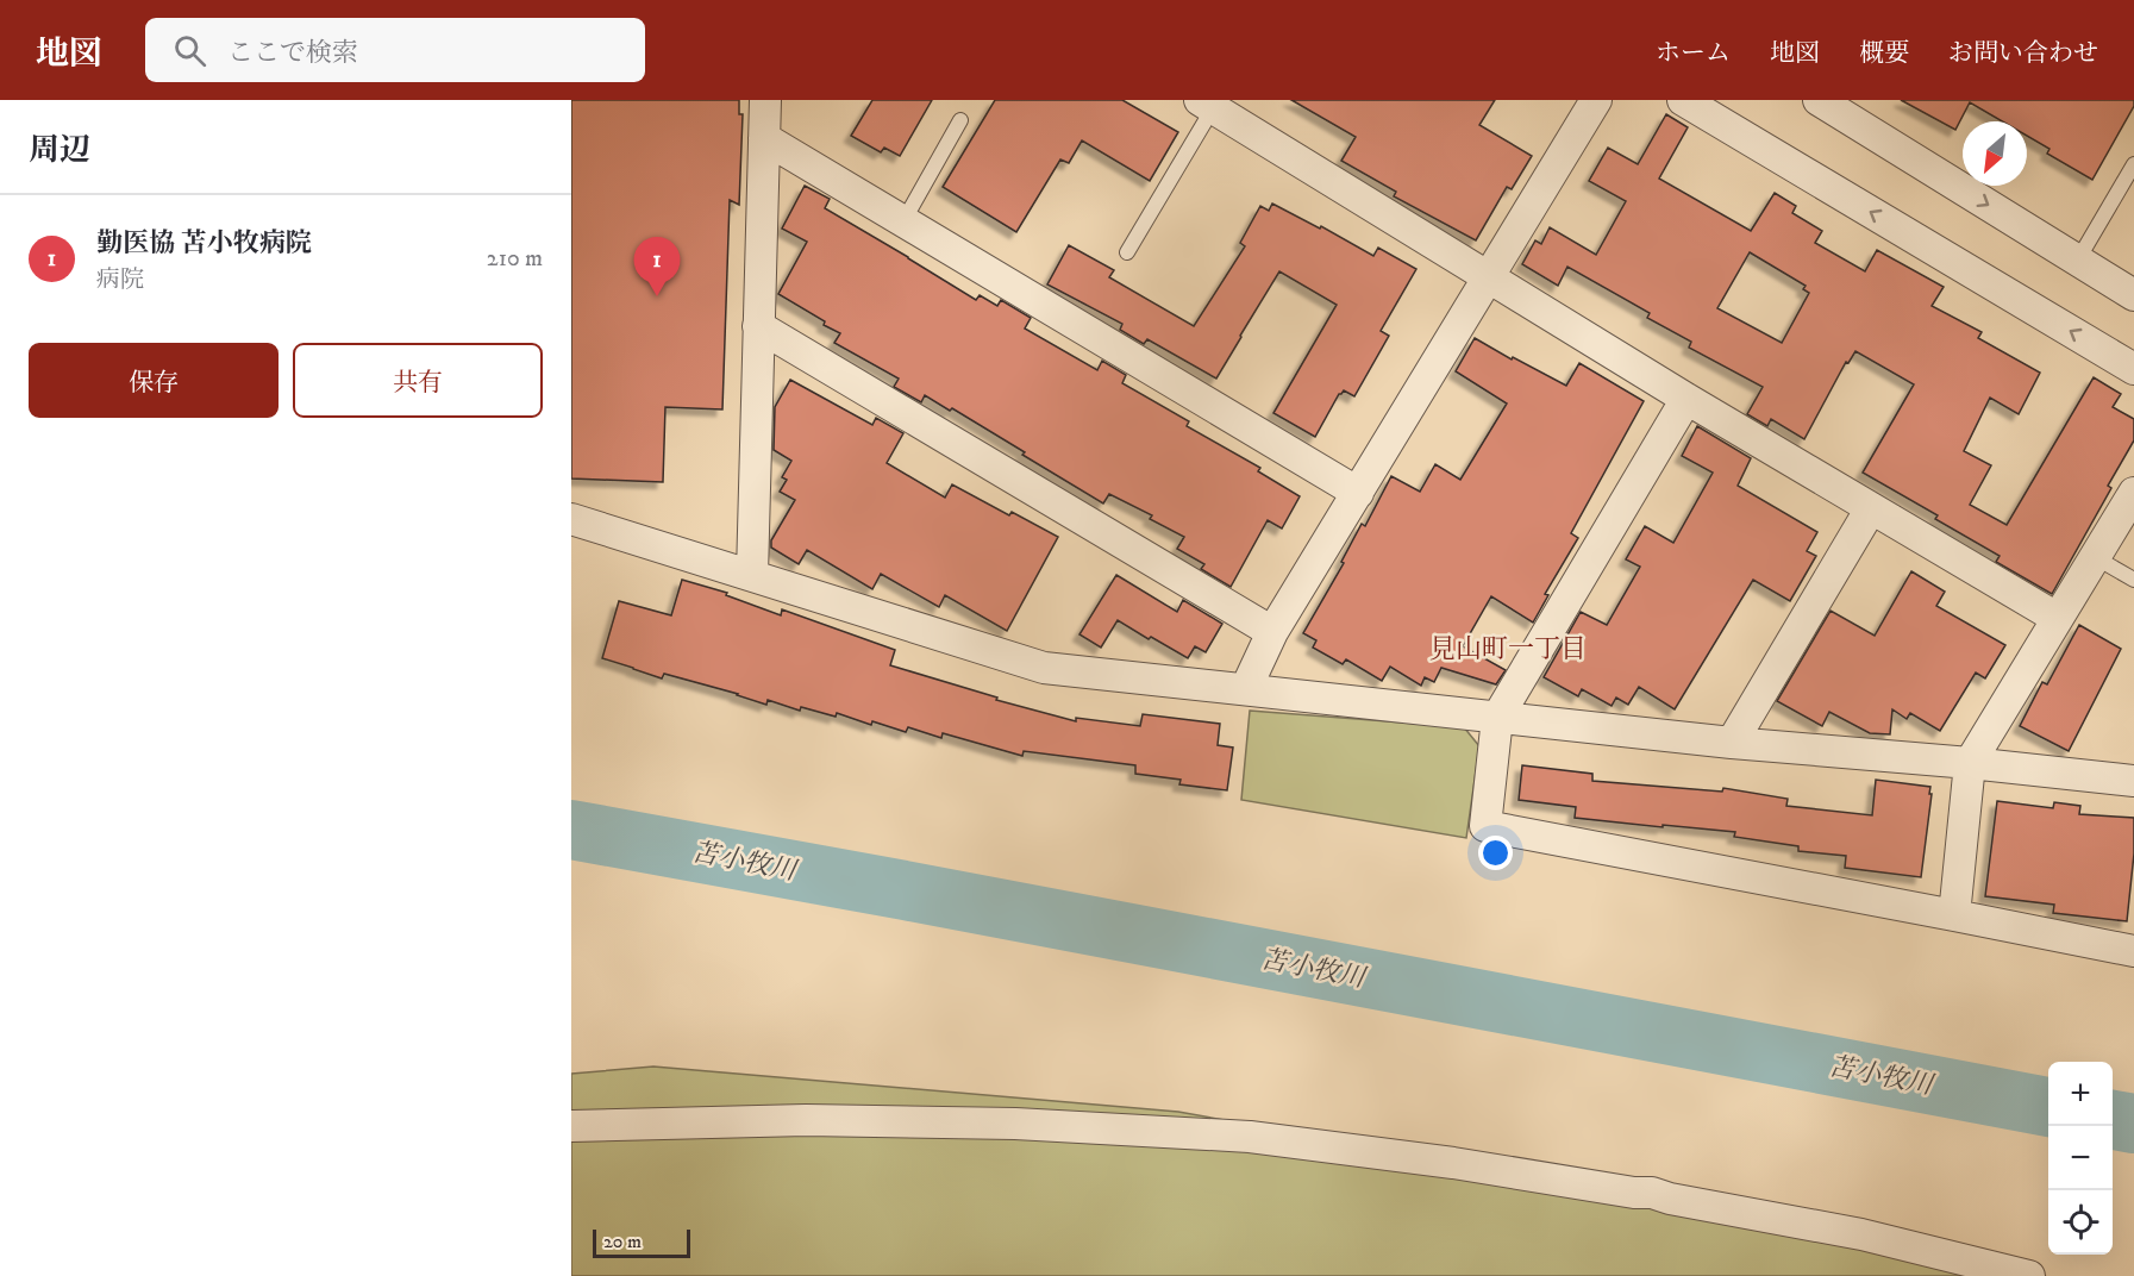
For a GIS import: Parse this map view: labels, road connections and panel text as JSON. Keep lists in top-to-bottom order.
{
  "districts": ["見山町一丁目"],
  "water": ["苫小牧川"],
  "scale_bar": "20 m",
  "north": "bottom left",
  "page": {
    "header": "地図",
    "search": "ここで検索",
    "nav": [
      "ホーム",
      "地図",
      "概要",
      "お問い合わせ"
    ],
    "heading": "周辺",
    "list": [
      {
        "mark": "1",
        "name": "勤医協 苫小牧病院",
        "note": "病院",
        "value": "210 m"
      }
    ],
    "pins": "1",
    "buttons": ["保存", "共有"],
    "map_buttons": ["+", "−"],
    "scale": "20 m"
  }
}
